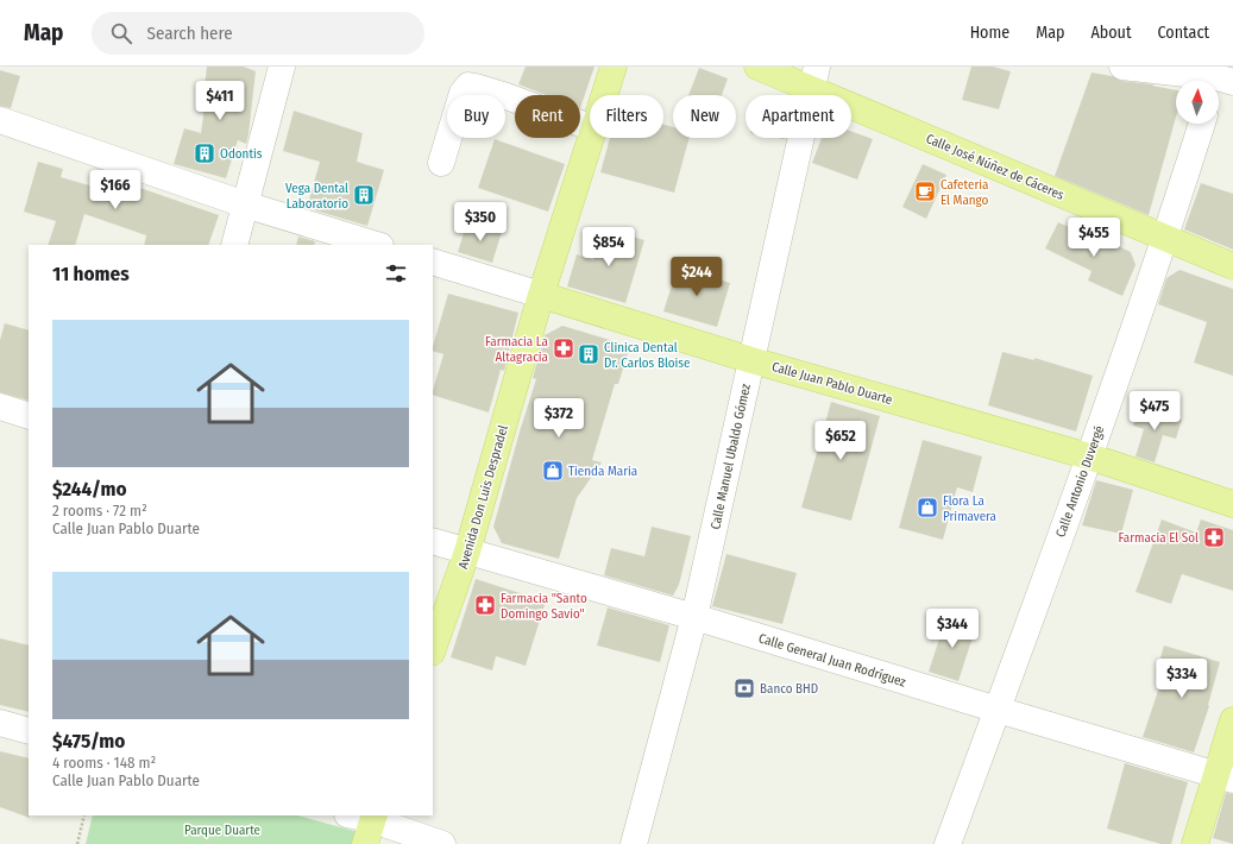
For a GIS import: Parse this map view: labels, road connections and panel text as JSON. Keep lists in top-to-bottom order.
{
  "streets": {
    "main road": ["Calle José Núñez de Cáceres", "Calle Juan Pablo Duarte", "Avenida Don Luis Despradel"],
    "street": ["Calle Manuel Ubaldo Gómez", "Calle Antonio Duvergé", "Calle General Juan Rodríguez"]
  },
  "crossings": [
    ["Calle José Núñez de Cáceres", "Calle Manuel Ubaldo Gómez"],
    ["Calle José Núñez de Cáceres", "Calle Antonio Duvergé"],
    ["Calle Juan Pablo Duarte", "Calle Manuel Ubaldo Gómez"],
    ["Calle Juan Pablo Duarte", "Calle Antonio Duvergé"],
    ["Calle Juan Pablo Duarte", "Avenida Don Luis Despradel"],
    ["Calle Manuel Ubaldo Gómez", "Calle General Juan Rodríguez"],
    ["Calle Antonio Duvergé", "Calle General Juan Rodríguez"],
    ["Avenida Don Luis Despradel", "Calle General Juan Rodríguez"]
  ],
  "parks": ["Parque Duarte"],
  "places": {
    "building": ["Odontis", "Vega Dental Laboratorio", "Clinica Dental Dr. Carlos Bloise"],
    "cafe": ["Cafeteria El Mango"],
    "pharmacy": ["Farmacia La Altagracia", "Farmacia El Sol", "Farmacia \"Santo Domingo Savio\""],
    "shop": ["Tienda Maria", "Flora La Primavera"],
    "bank": ["Banco BHD"]
  },
  "north": "top",
  "page": {
    "header": "Map",
    "search": "Search here",
    "nav": [
      "Home",
      "Map",
      "About",
      "Contact"
    ],
    "price": [
      "$411",
      "$166",
      "$350",
      "$455",
      "$854",
      "$244",
      "$475",
      "$372",
      "$652",
      "$344",
      "$334"
    ],
    "chip": [
      "Buy",
      "Rent",
      "Filters",
      "New",
      "Apartment"
    ],
    "heading": "11 homes",
    "list": [
      {
        "name": "$244/mo",
        "note": "2 rooms · 72 m² · Calle Juan Pablo Duarte"
      },
      {
        "name": "$475/mo",
        "note": "4 rooms · 148 m² · Calle Juan Pablo Duarte"
      }
    ]
  }
}
